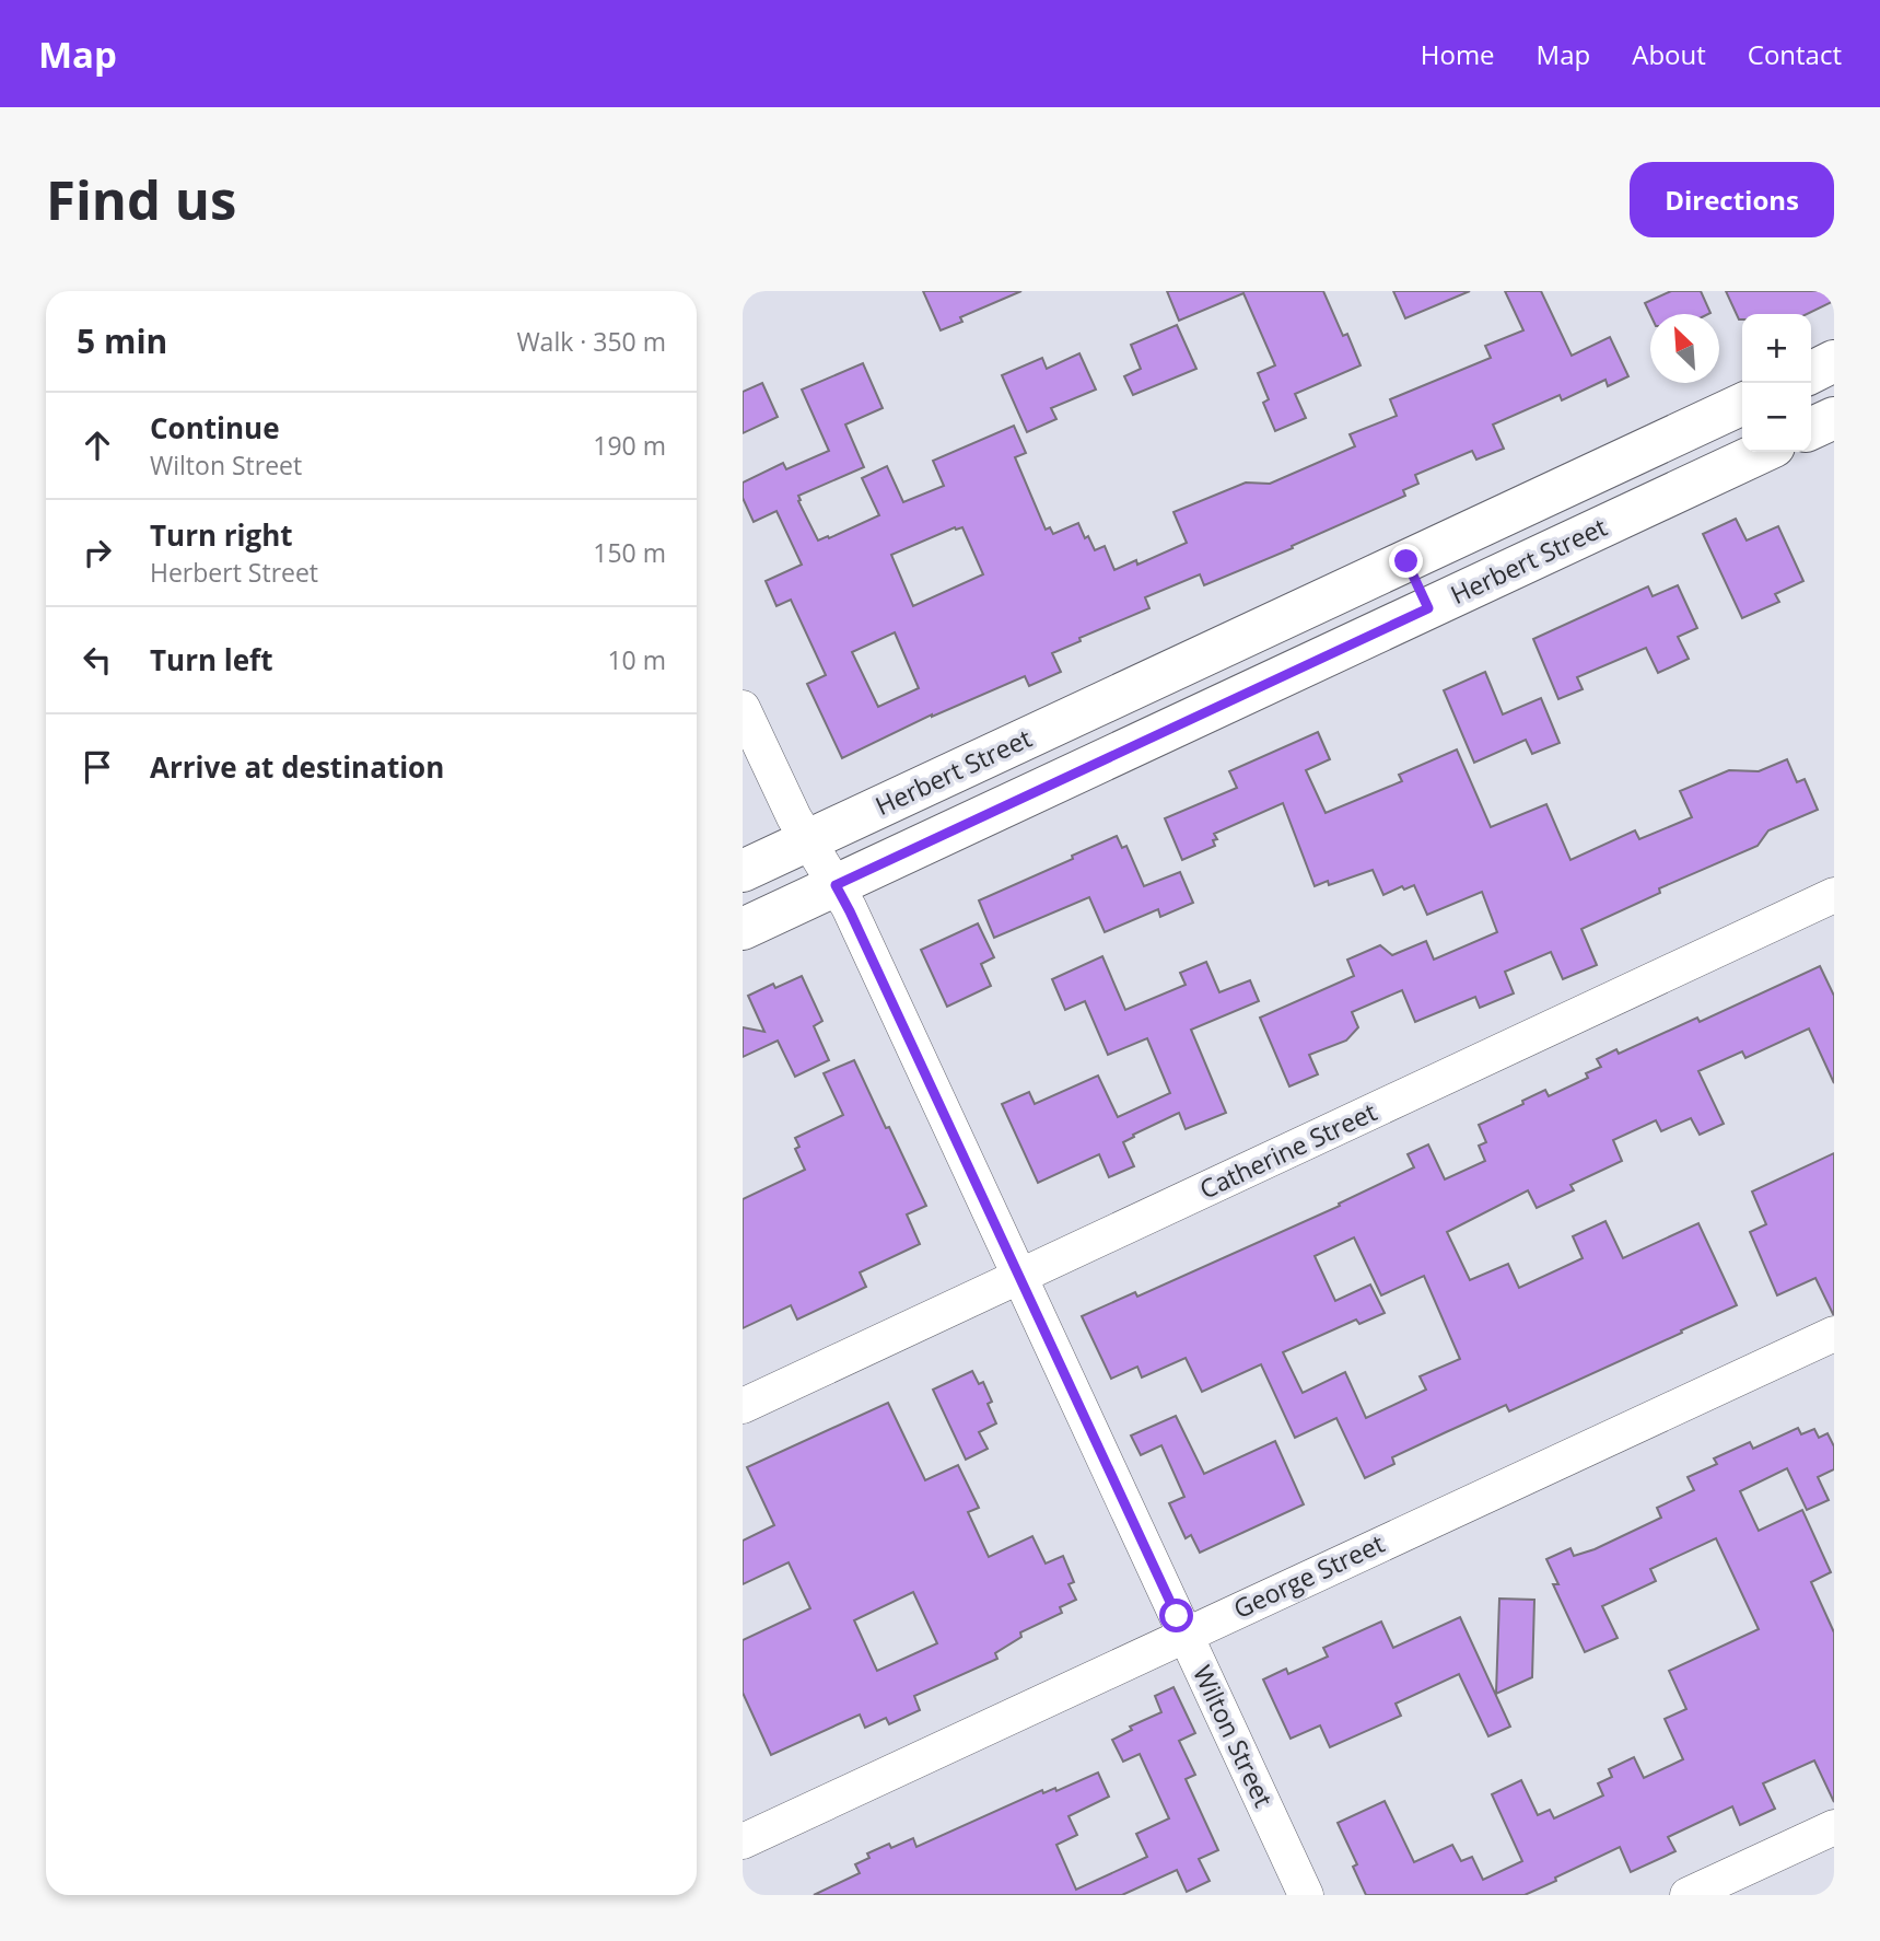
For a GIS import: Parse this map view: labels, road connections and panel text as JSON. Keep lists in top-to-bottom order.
{
  "streets": {
    "street": [
      "Herbert Street",
      "Catherine Street",
      "George Street",
      "Wilton Street"
    ]
  },
  "crossings": [
    ["Herbert Street", "Wilton Street"],
    ["Catherine Street", "Wilton Street"],
    ["George Street", "Wilton Street"]
  ],
  "north": "top left",
  "page": {
    "header": "Map",
    "nav": [
      "Home",
      "Map",
      "About",
      "Contact"
    ],
    "buttons": "Directions",
    "title": "Find us",
    "heading": ["5 min", "Walk · 350 m"],
    "map_buttons": ["+", "−"],
    "list": [
      ["Continue", "Wilton Street", "190 m"],
      ["Turn right", "Herbert Street", "150 m"],
      ["Turn left", "10 m"],
      "Arrive at destination"
    ]
  }
}
